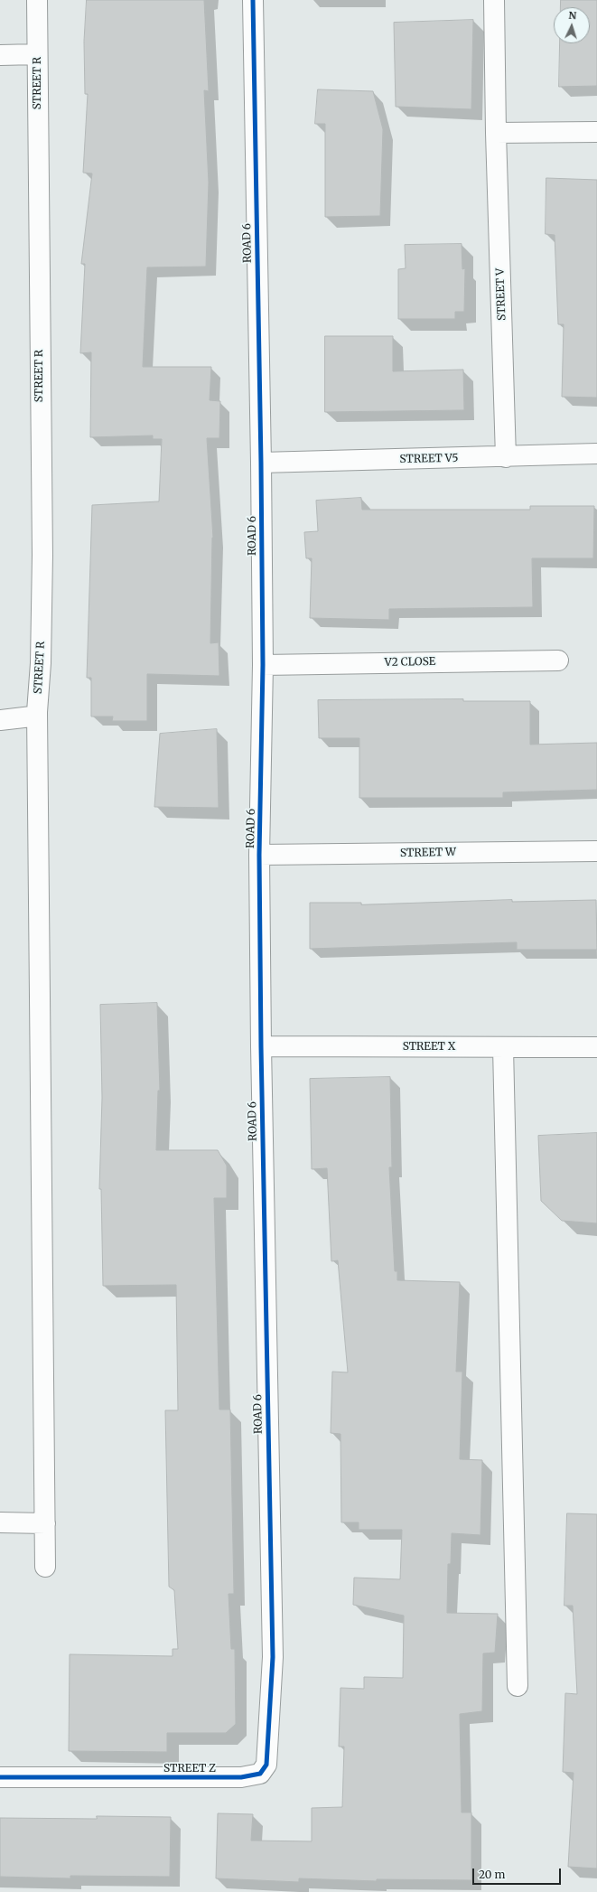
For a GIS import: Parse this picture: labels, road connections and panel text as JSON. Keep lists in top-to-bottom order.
{
  "streets": {
    "street": [
      "STREET R",
      "ROAD 6",
      "STREET V",
      "STREET V5",
      "V2 CLOSE",
      "STREET W",
      "STREET X",
      "STREET Z"
    ]
  },
  "crossings": [
    ["ROAD 6", "STREET V5"],
    ["ROAD 6", "V2 CLOSE"],
    ["ROAD 6", "STREET W"],
    ["ROAD 6", "STREET X"],
    ["ROAD 6", "STREET Z"],
    ["STREET V", "STREET V5"]
  ],
  "scale_bar": "20 m",
  "north": "top"
}
